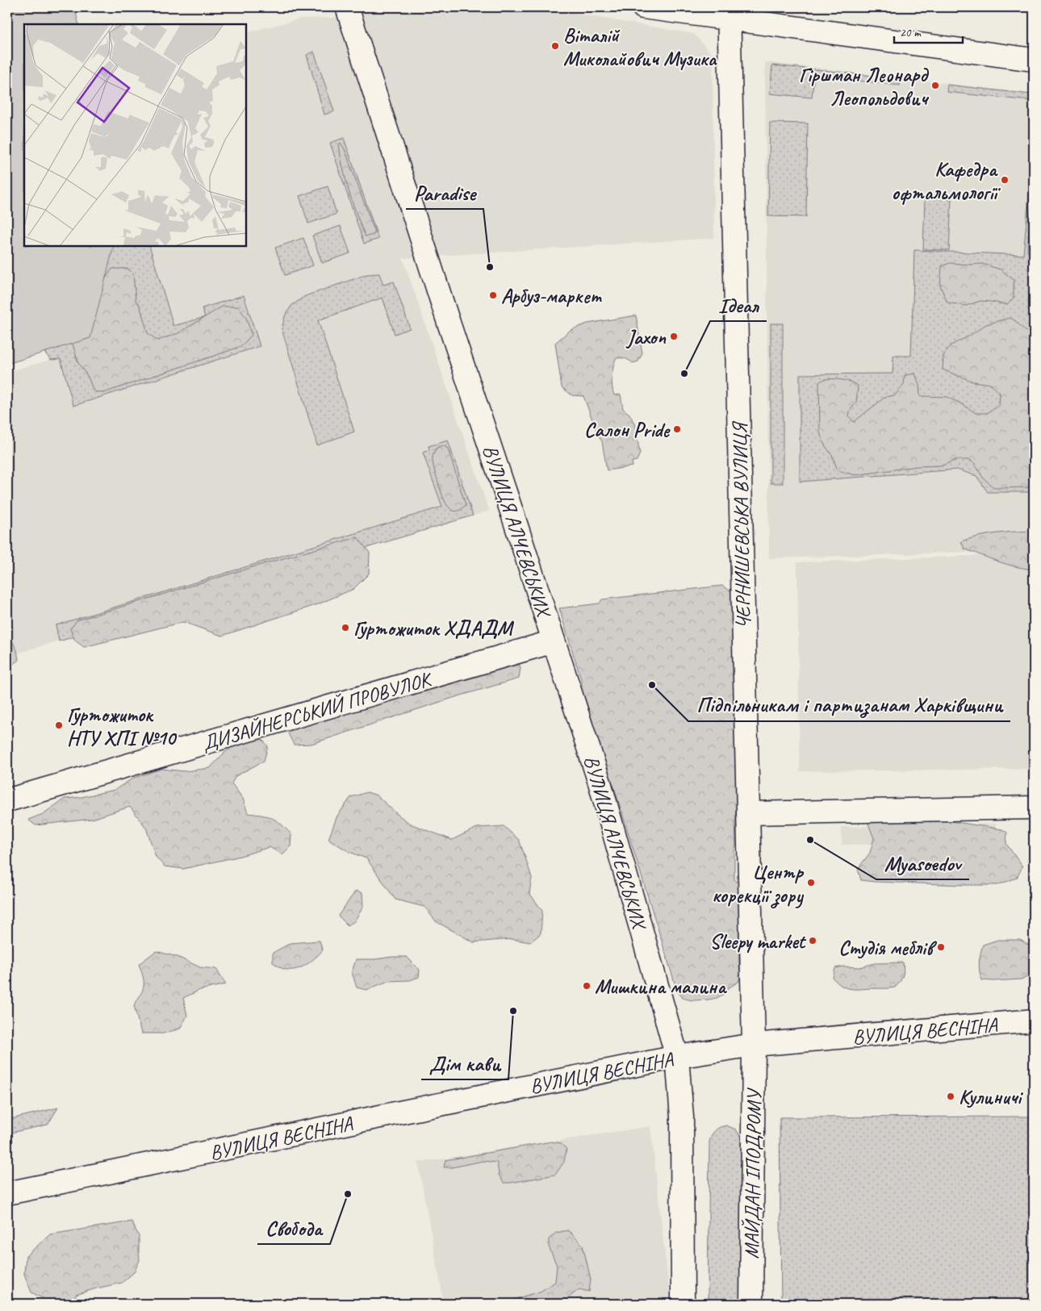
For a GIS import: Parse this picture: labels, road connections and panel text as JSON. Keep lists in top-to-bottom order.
{
  "streets": {
    "street": [
      "ЧЕРНИШЕВСЬКА ВУЛИЦЯ",
      "ВУЛИЦЯ АЛЧЕВСЬКИХ",
      "ДИЗАЙНЕРСЬКИЙ ПРОВУЛОК",
      "ВУЛИЦЯ ВЕСНІНА",
      "МАЙДАН ІПОДРОМУ"
    ]
  },
  "crossings": [
    ["ЧЕРНИШЕВСЬКА ВУЛИЦЯ", "ВУЛИЦЯ ВЕСНІНА"],
    ["ЧЕРНИШЕВСЬКА ВУЛИЦЯ", "МАЙДАН ІПОДРОМУ"],
    ["ВУЛИЦЯ АЛЧЕВСЬКИХ", "ДИЗАЙНЕРСЬКИЙ ПРОВУЛОК"],
    ["ВУЛИЦЯ АЛЧЕВСЬКИХ", "ВУЛИЦЯ ВЕСНІНА"],
    ["ВУЛИЦЯ ВЕСНІНА", "МАЙДАН ІПОДРОМУ"]
  ],
  "places": [
    "Віталій Миколайович Музика",
    "Гіршман Леонард Леопольдович",
    "Кафедра офтальмології",
    "Paradise",
    "Арбуз-маркет",
    "Jaxon",
    "Ідеал",
    "Салон Pride",
    "Гуртожиток ХДАДМ",
    "Підпільникам і партизанам Харківщини",
    "Гуртожиток НТУ ХПІ №10",
    "Myasoedov",
    "Центр корекції зору",
    "Sleepy market",
    "Студія меблів",
    "Мишкина малина",
    "Дім кави",
    "Кулиничі",
    "Свобода"
  ],
  "scale_bar": "20 m"
}
